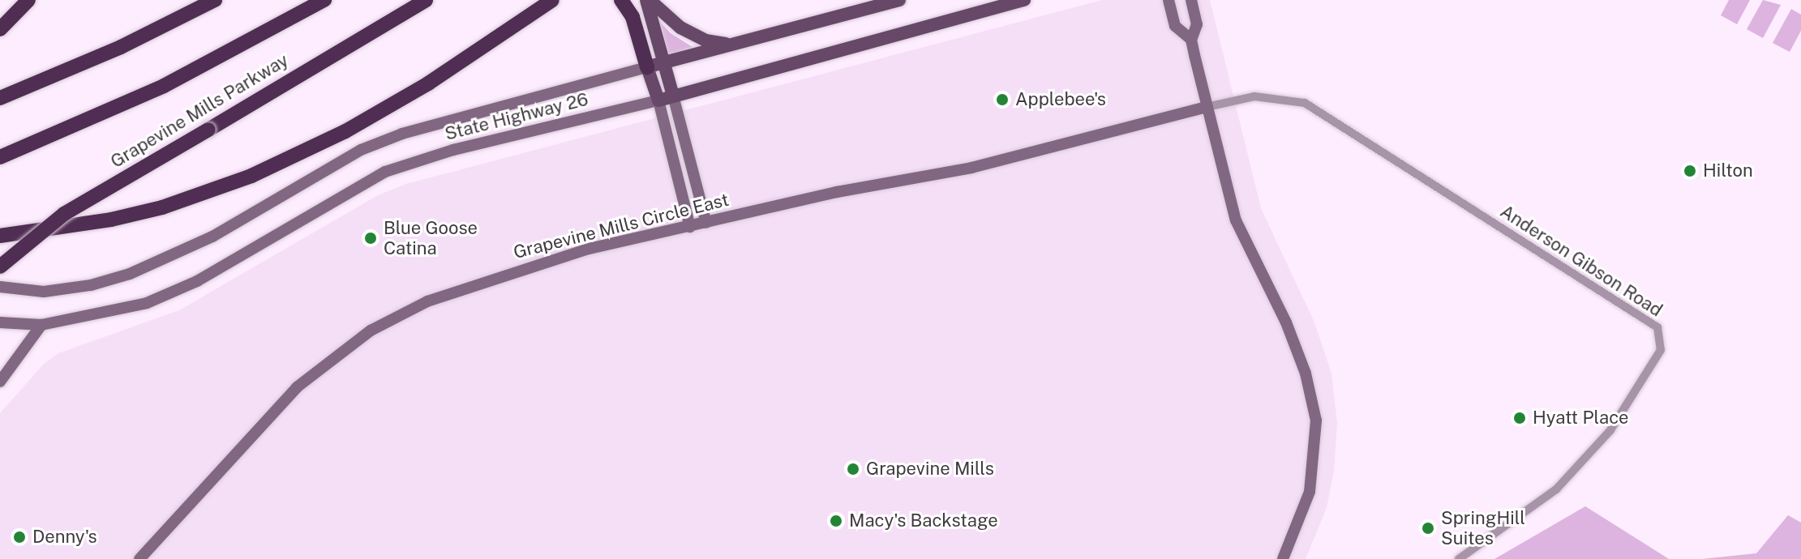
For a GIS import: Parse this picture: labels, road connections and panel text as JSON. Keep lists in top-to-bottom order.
{
  "streets": {
    "highway": ["Grapevine Mills Parkway"],
    "main road": ["State Highway 26"],
    "street": ["Grapevine Mills Circle East", "Anderson Gibson Road"]
  },
  "crossings": [
    ["Grapevine Mills Circle East", "Anderson Gibson Road"]
  ],
  "places": [
    "Applebee's",
    "Hilton",
    "Blue Goose Catina",
    "Hyatt Place",
    "Grapevine Mills",
    "Macy's Backstage",
    "SpringHill Suites",
    "Denny's"
  ]
}
